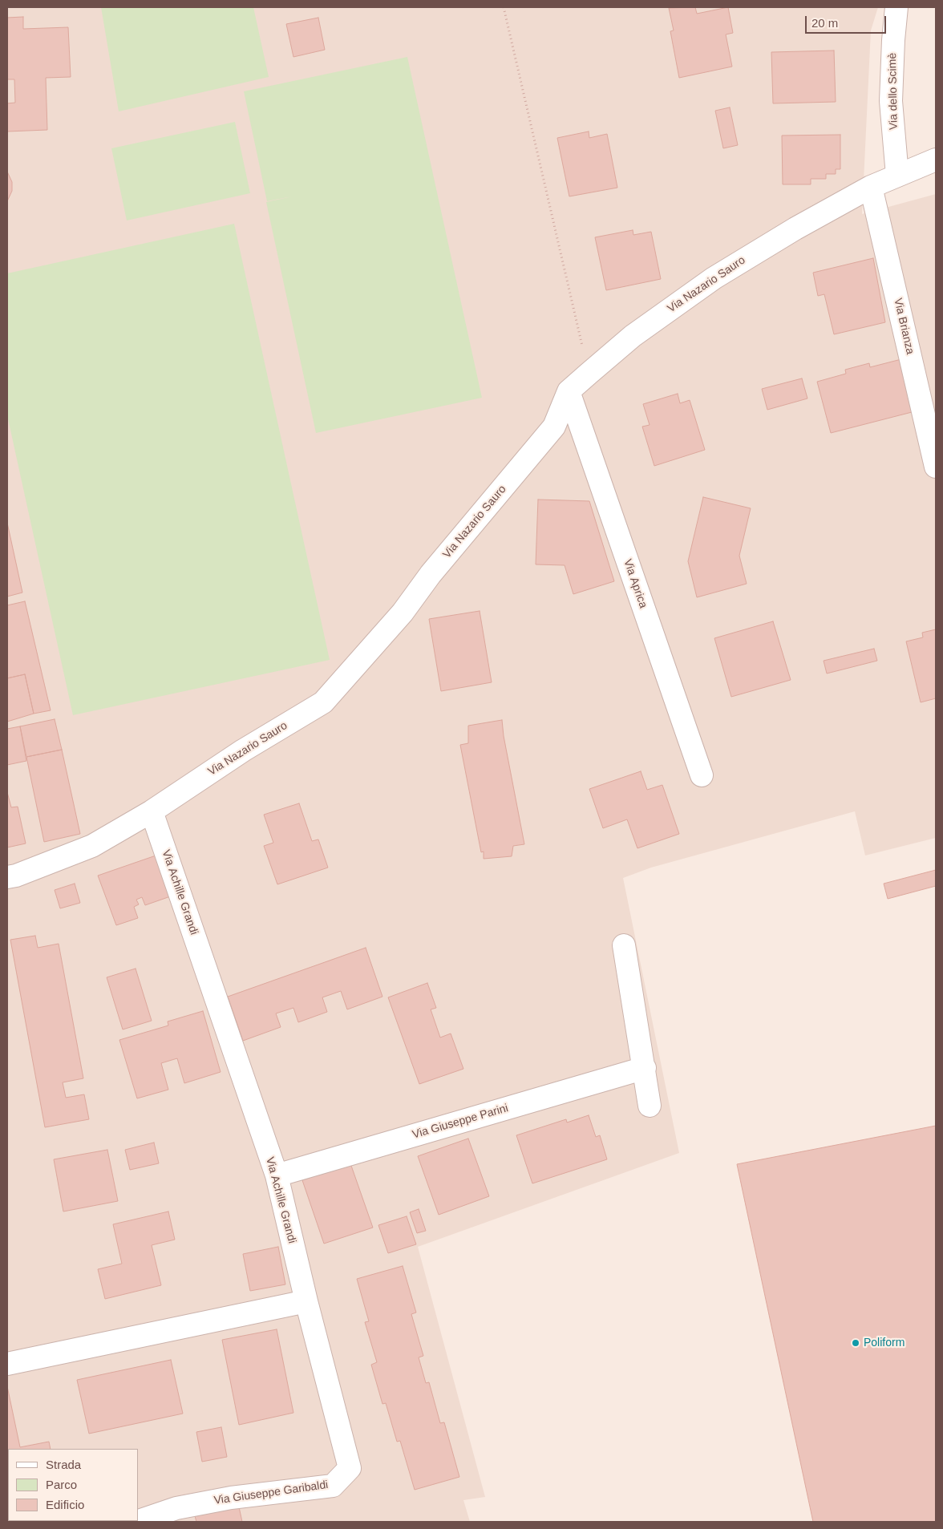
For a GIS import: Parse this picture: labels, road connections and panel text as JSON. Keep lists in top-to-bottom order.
{
  "streets": {
    "street": [
      "Via dello Scimè",
      "Via Nazario Sauro",
      "Via Brianza",
      "Via Aprica",
      "Via Achille Grandi",
      "Via Giuseppe Parini",
      "Via Giuseppe Garibaldi"
    ]
  },
  "crossings": [
    ["Via dello Scimè", "Via Nazario Sauro"],
    ["Via Nazario Sauro", "Via Brianza"],
    ["Via Nazario Sauro", "Via Aprica"],
    ["Via Nazario Sauro", "Via Achille Grandi"],
    ["Via Achille Grandi", "Via Giuseppe Parini"],
    ["Via Achille Grandi", "Via Giuseppe Garibaldi"]
  ],
  "places": ["Poliform"],
  "legend": ["Strada", "Parco", "Edificio"],
  "scale_bar": "20 m"
}
